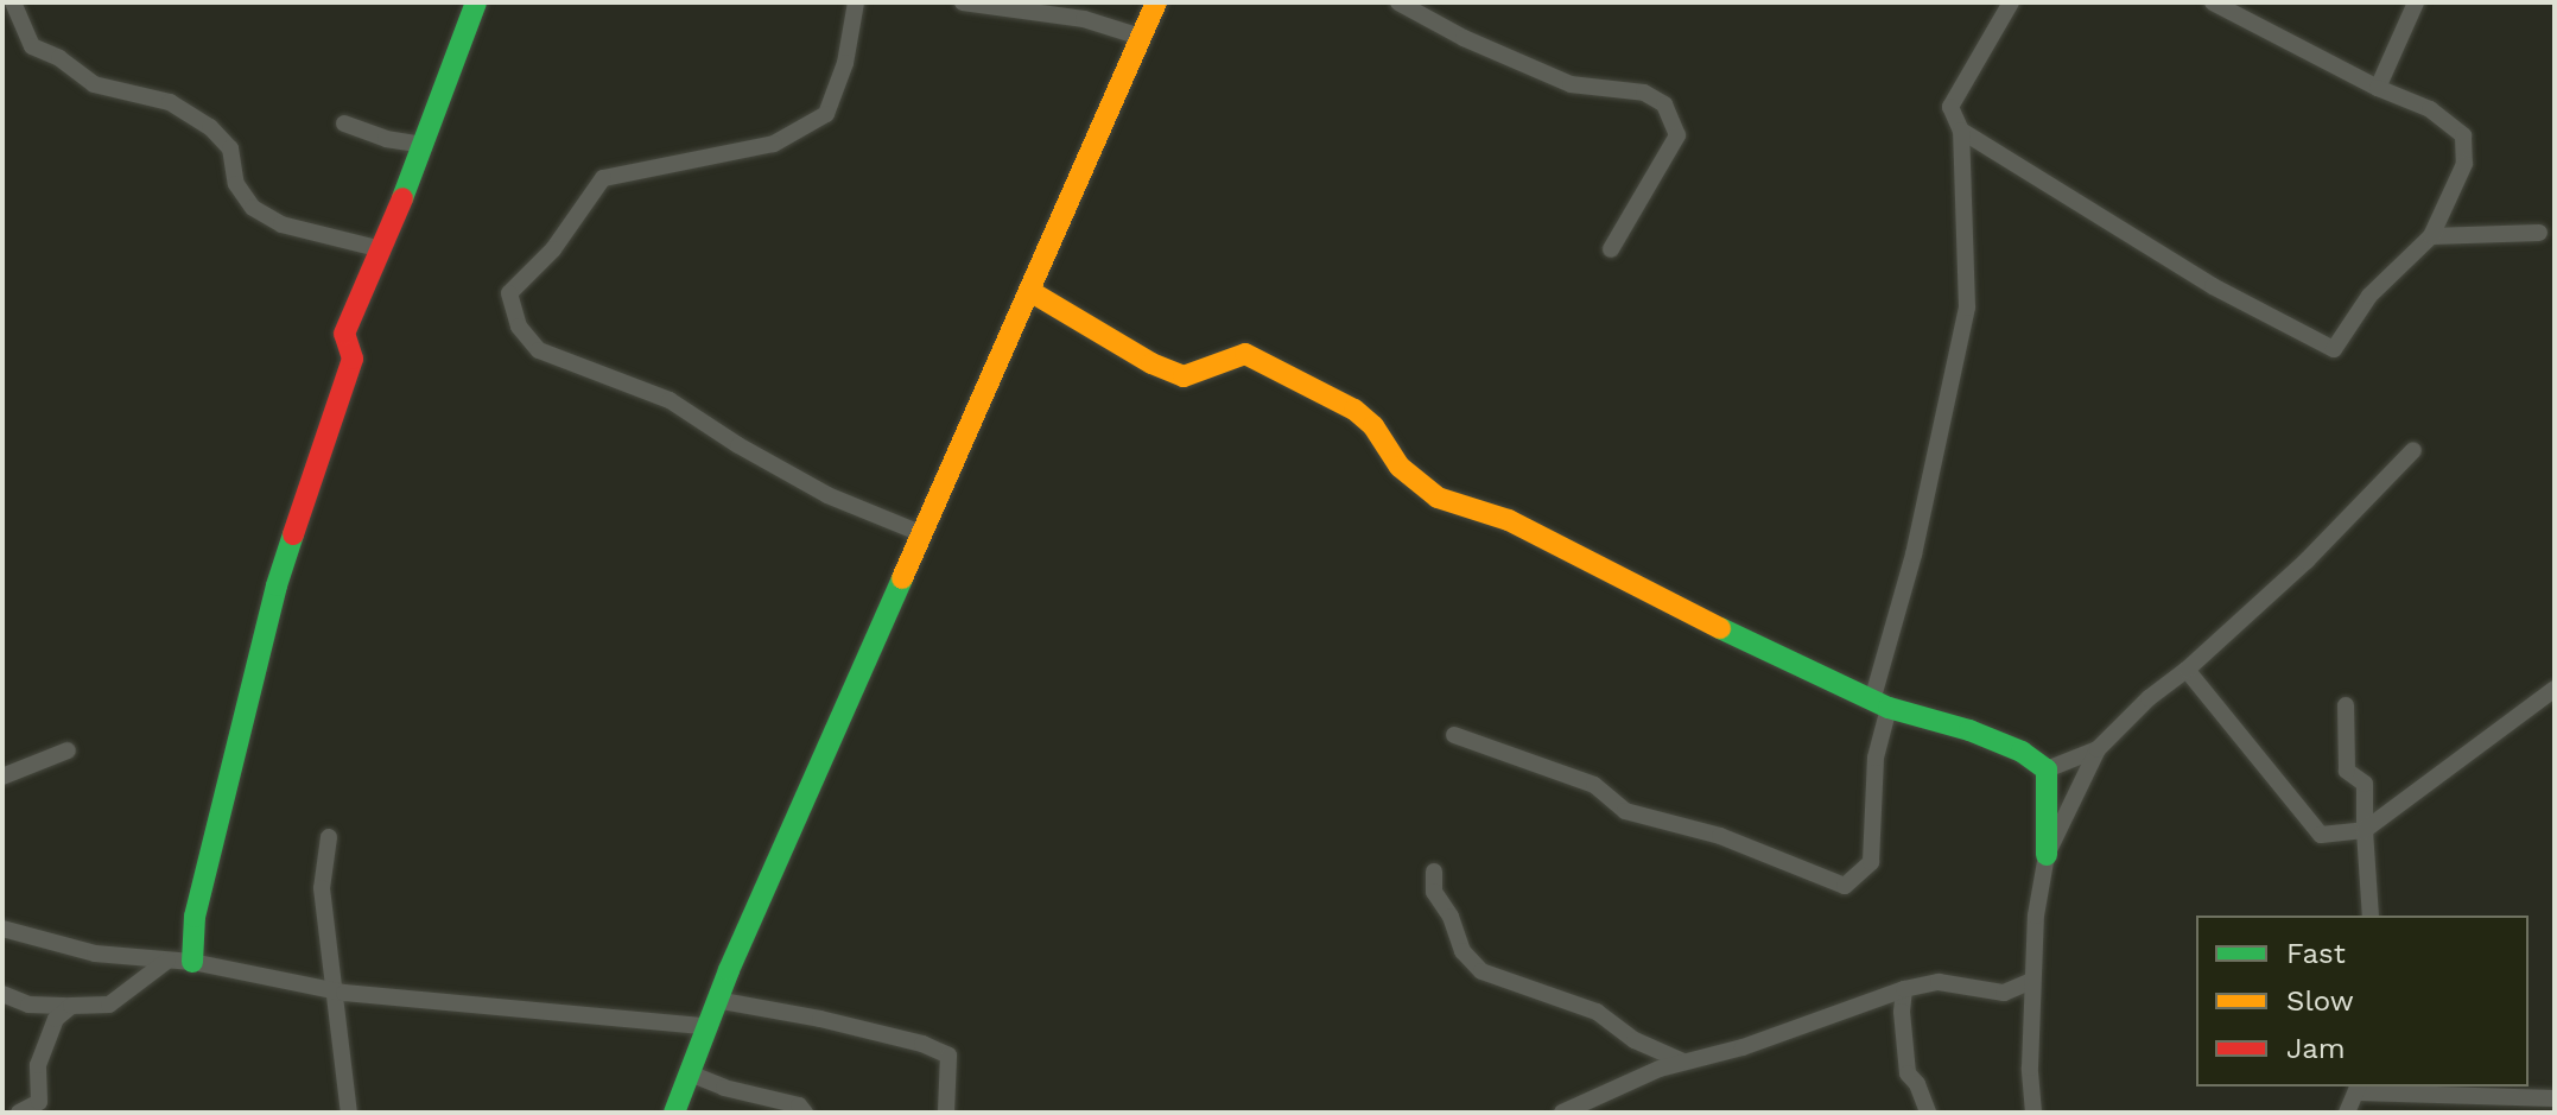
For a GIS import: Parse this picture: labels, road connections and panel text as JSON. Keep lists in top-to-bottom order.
{
  "legend": ["Fast", "Slow", "Jam"]
}
